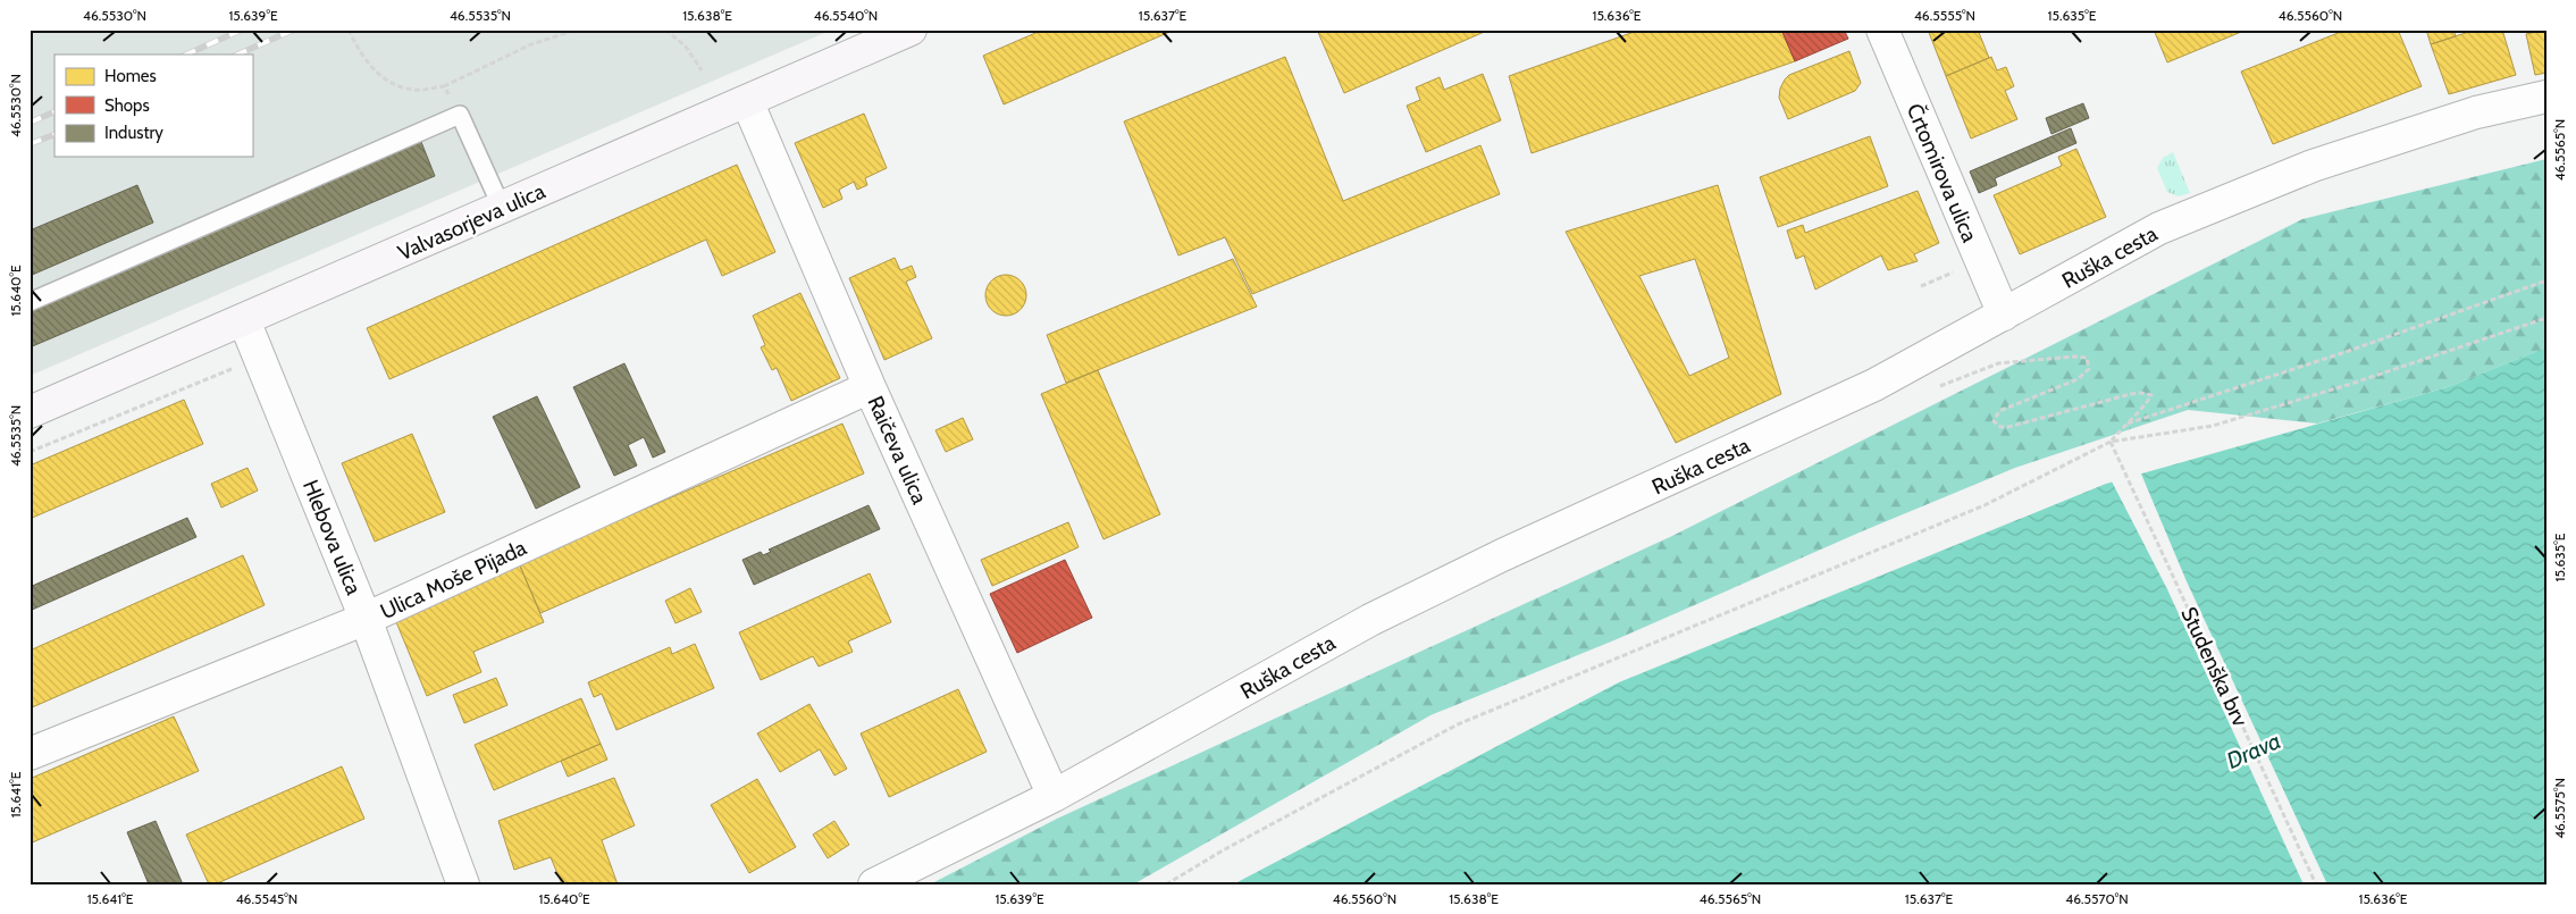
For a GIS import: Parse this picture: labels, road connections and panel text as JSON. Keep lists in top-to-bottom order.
{
  "streets": {
    "street": [
      "Črtomirova ulica",
      "Valvasorjeva ulica",
      "Ruška cesta",
      "Raičeva ulica",
      "Hlebova ulica",
      "Ulica Moše Pijada"
    ],
    "path": ["Studenška brv"]
  },
  "crossings": [
    ["Črtomirova ulica", "Ruška cesta"],
    ["Valvasorjeva ulica", "Raičeva ulica"],
    ["Valvasorjeva ulica", "Hlebova ulica"],
    ["Ruška cesta", "Raičeva ulica"],
    ["Raičeva ulica", "Ulica Moše Pijada"],
    ["Hlebova ulica", "Ulica Moše Pijada"]
  ],
  "water": ["Drava"],
  "legend": ["Homes", "Shops", "Industry"],
  "coordinates": [
    "46.5530°N",
    "15.639°E",
    "46.5535°N",
    "15.638°E",
    "46.5540°N",
    "15.637°E",
    "15.636°E",
    "46.5555°N",
    "15.635°E",
    "46.5560°N",
    "46.5565°N",
    "15.640°E",
    "15.641°E",
    "46.5575°N",
    "46.5545°N",
    "46.5570°N"
  ]
}
